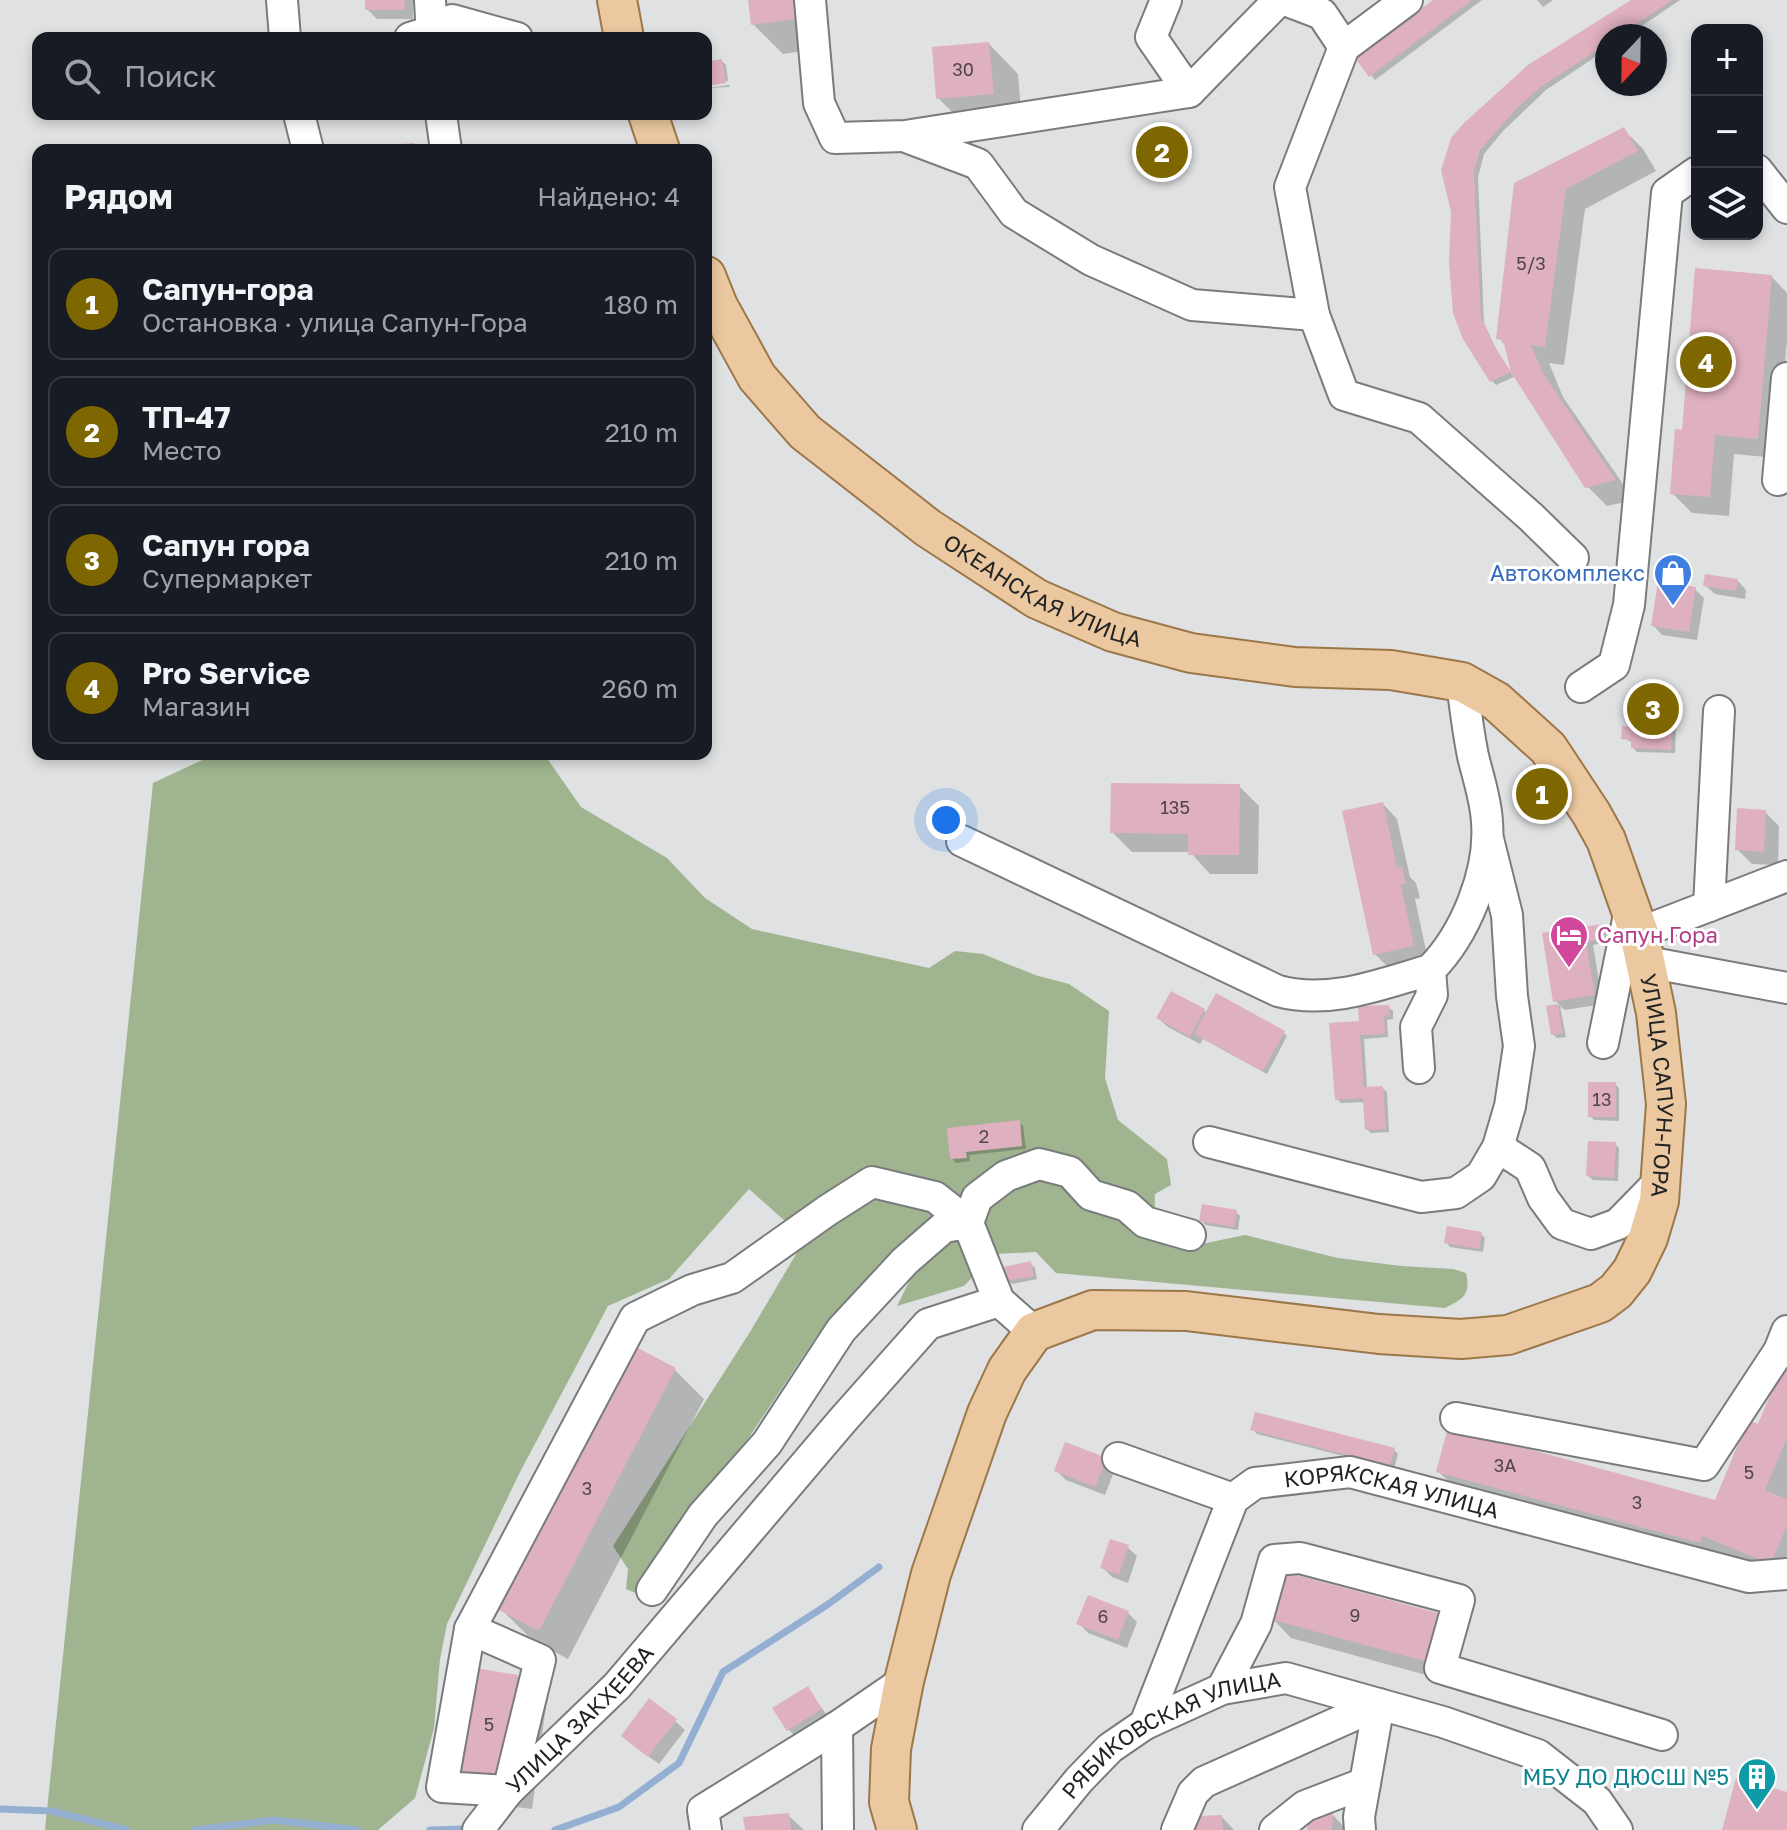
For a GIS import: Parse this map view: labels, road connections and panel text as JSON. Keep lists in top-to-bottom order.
{
  "streets": {
    "main road": ["ОКЕАНСКАЯ УЛИЦА", "УЛИЦА САПУН-ГОРА"],
    "street": ["КОРЯКСКАЯ УЛИЦА", "УЛИЦА ЗАКХЕЕВА", "РЯБИКОВСКАЯ УЛИЦА"]
  },
  "crossings": [
    ["ОКЕАНСКАЯ УЛИЦА", "УЛИЦА САПУН-ГОРА"]
  ],
  "places": {
    "shop": ["Автокомплекс"],
    "hotel": ["Сапун Гора"],
    "building": ["МБУ ДО ДЮСШ №5"]
  },
  "house_numbers": [
    "30",
    "5/3",
    "135",
    "13",
    "2",
    "3А",
    "5",
    "3",
    "3",
    "9",
    "6",
    "5"
  ],
  "north": "bottom",
  "page": {
    "map_buttons": ["+", "−"],
    "search": "Поиск",
    "pins": [
      "2",
      "4",
      "3",
      "1"
    ],
    "heading": ["Рядом", "Найдено: 4"],
    "list": [
      {
        "mark": "1",
        "name": "Сапун-гора",
        "note": "Остановка · улица Сапун-Гора",
        "value": "180 m"
      },
      {
        "mark": "2",
        "name": "ТП-47",
        "note": "Место",
        "value": "210 m"
      },
      {
        "mark": "3",
        "name": "Сапун гора",
        "note": "Супермаркет",
        "value": "210 m"
      },
      {
        "mark": "4",
        "name": "Pro Service",
        "note": "Магазин",
        "value": "260 m"
      }
    ]
  }
}
